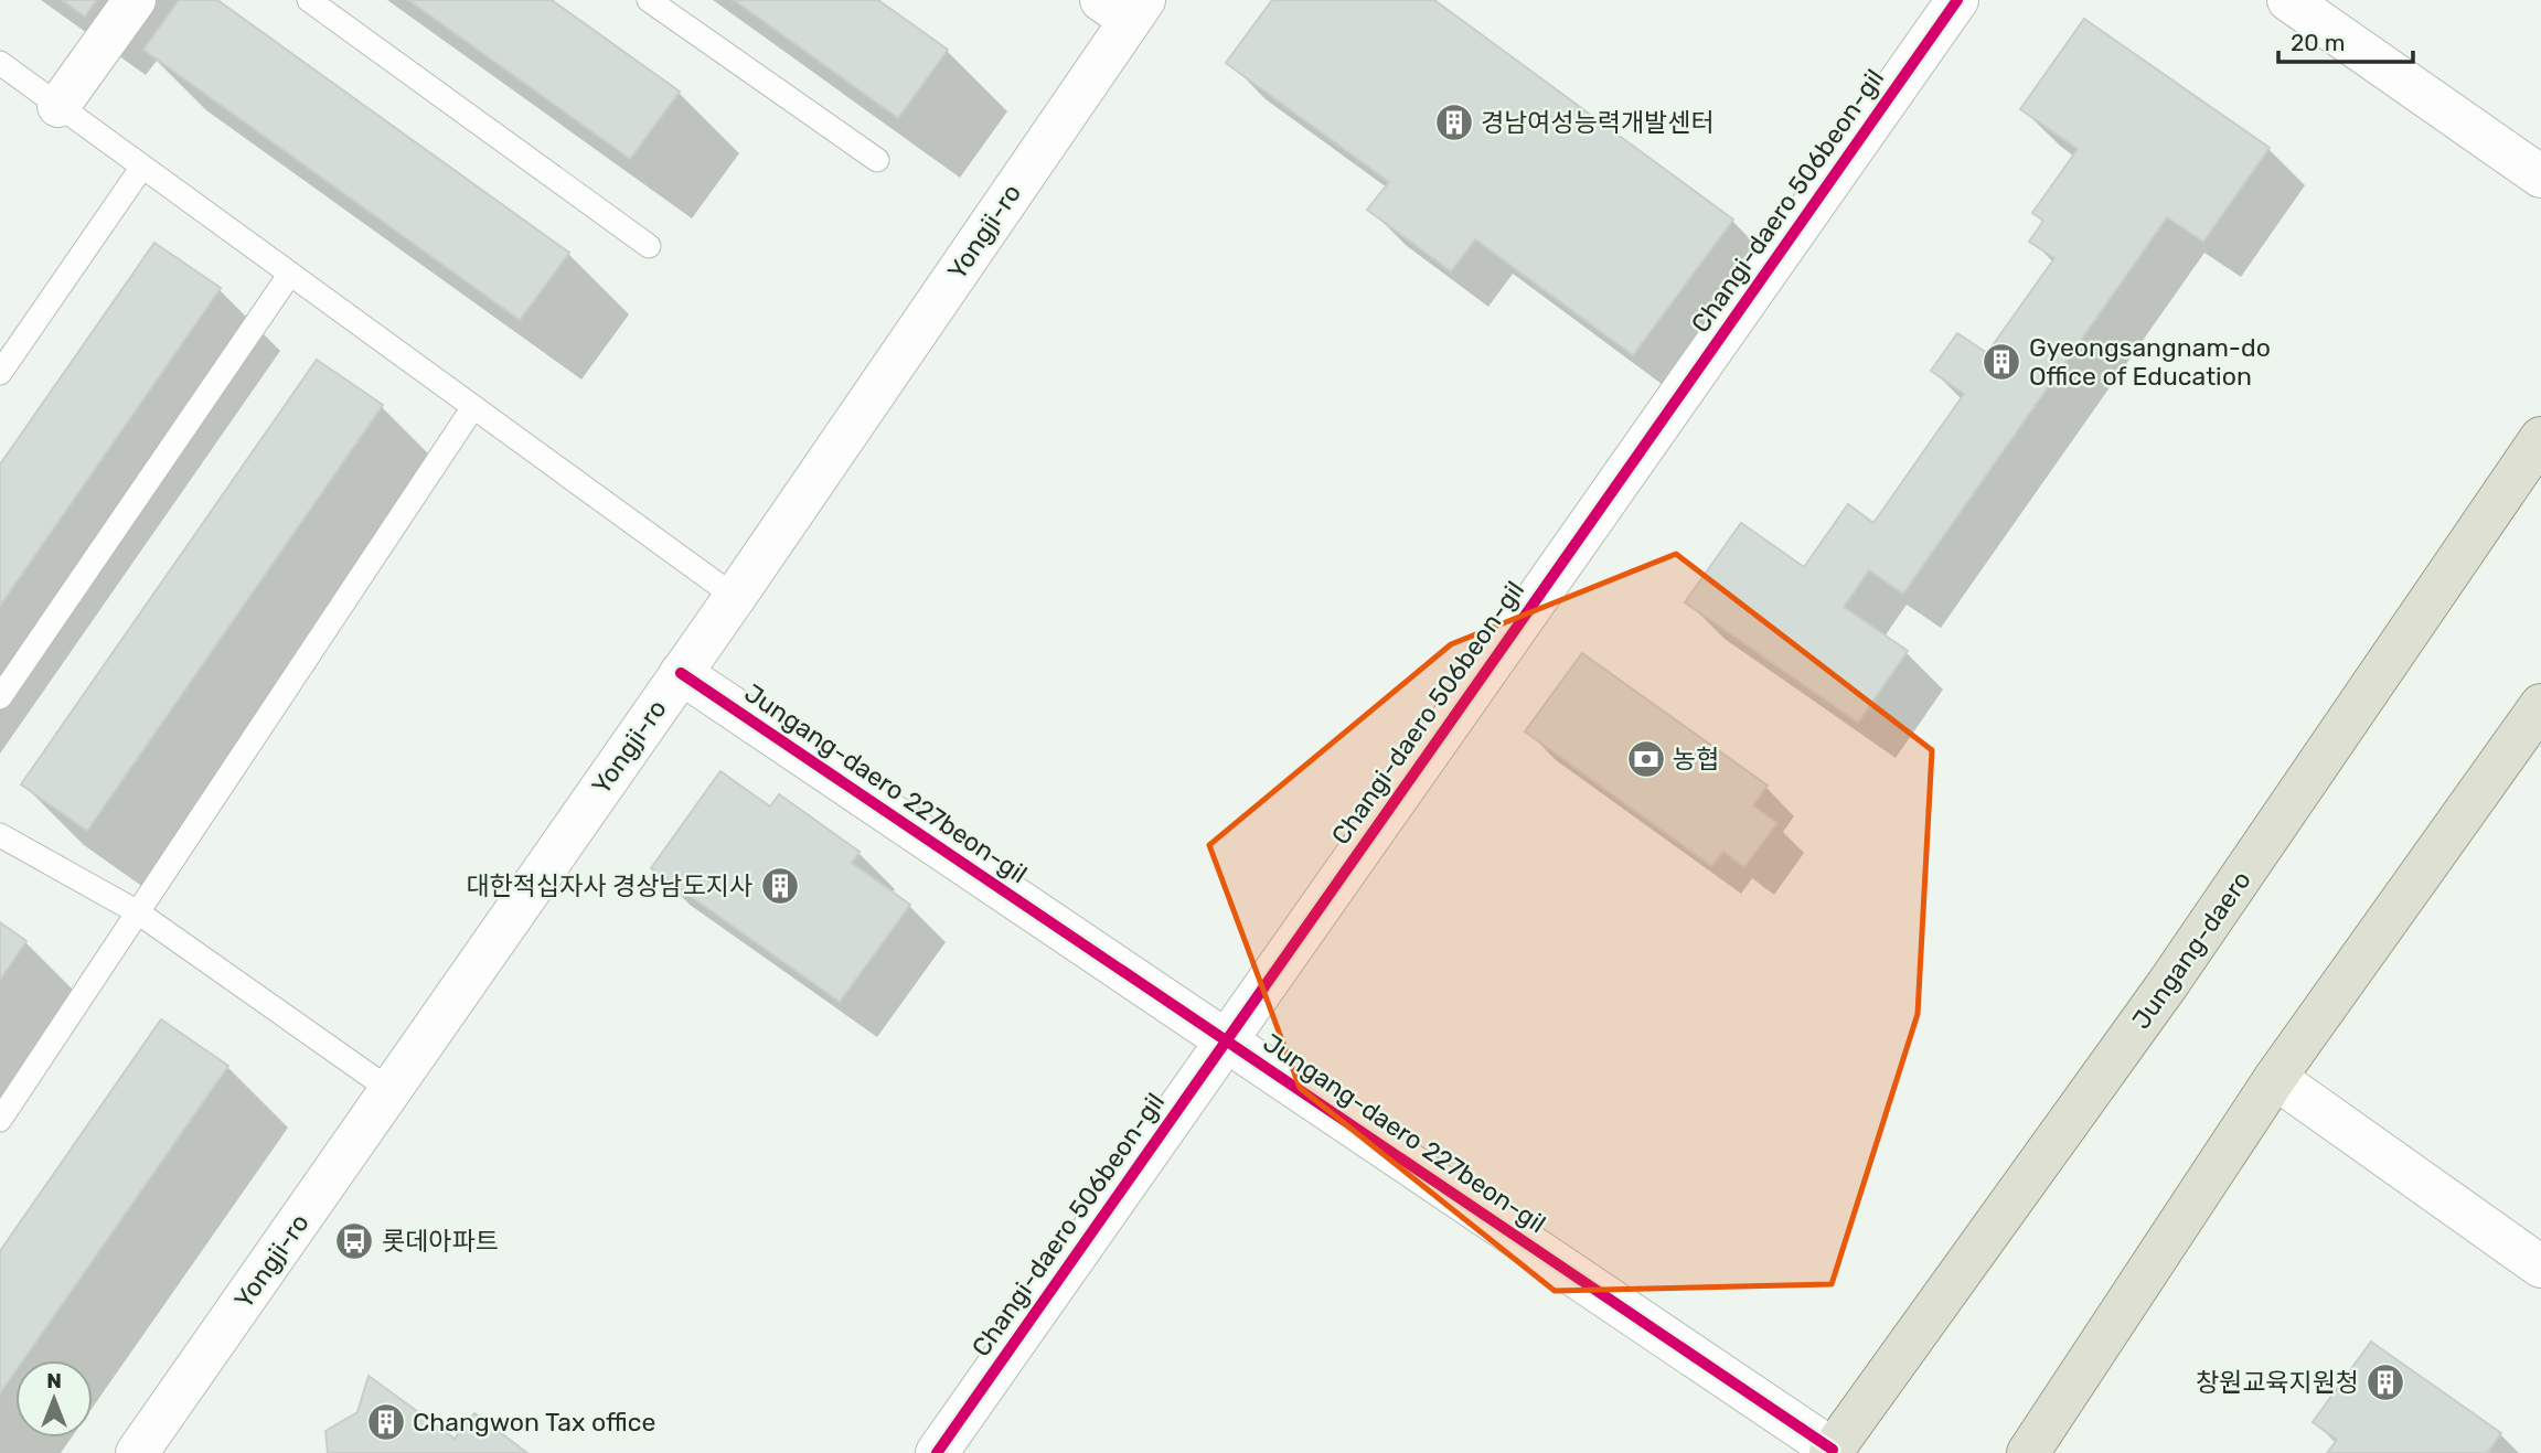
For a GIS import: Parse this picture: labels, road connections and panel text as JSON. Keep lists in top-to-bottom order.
{
  "streets": {
    "main road": ["Jungang-daero"],
    "street": ["Changi-daero 506beon-gil", "Yongji-ro", "Jungang-daero 227beon-gil"]
  },
  "crossings": [
    ["Changi-daero 506beon-gil", "Jungang-daero 227beon-gil"],
    ["Yongji-ro", "Jungang-daero 227beon-gil"],
    ["Jungang-daero 227beon-gil", "Jungang-daero"]
  ],
  "places": {
    "building": [
      "경남여성능력개발센터",
      "Gyeongsangnam-do Office of Education",
      "대한적십자사 경상남도지사",
      "창원교육지원청",
      "Changwon Tax office"
    ],
    "bank": ["농협"],
    "bus stop": ["롯데아파트"]
  },
  "scale_bar": "20 m",
  "north": "top"
}
